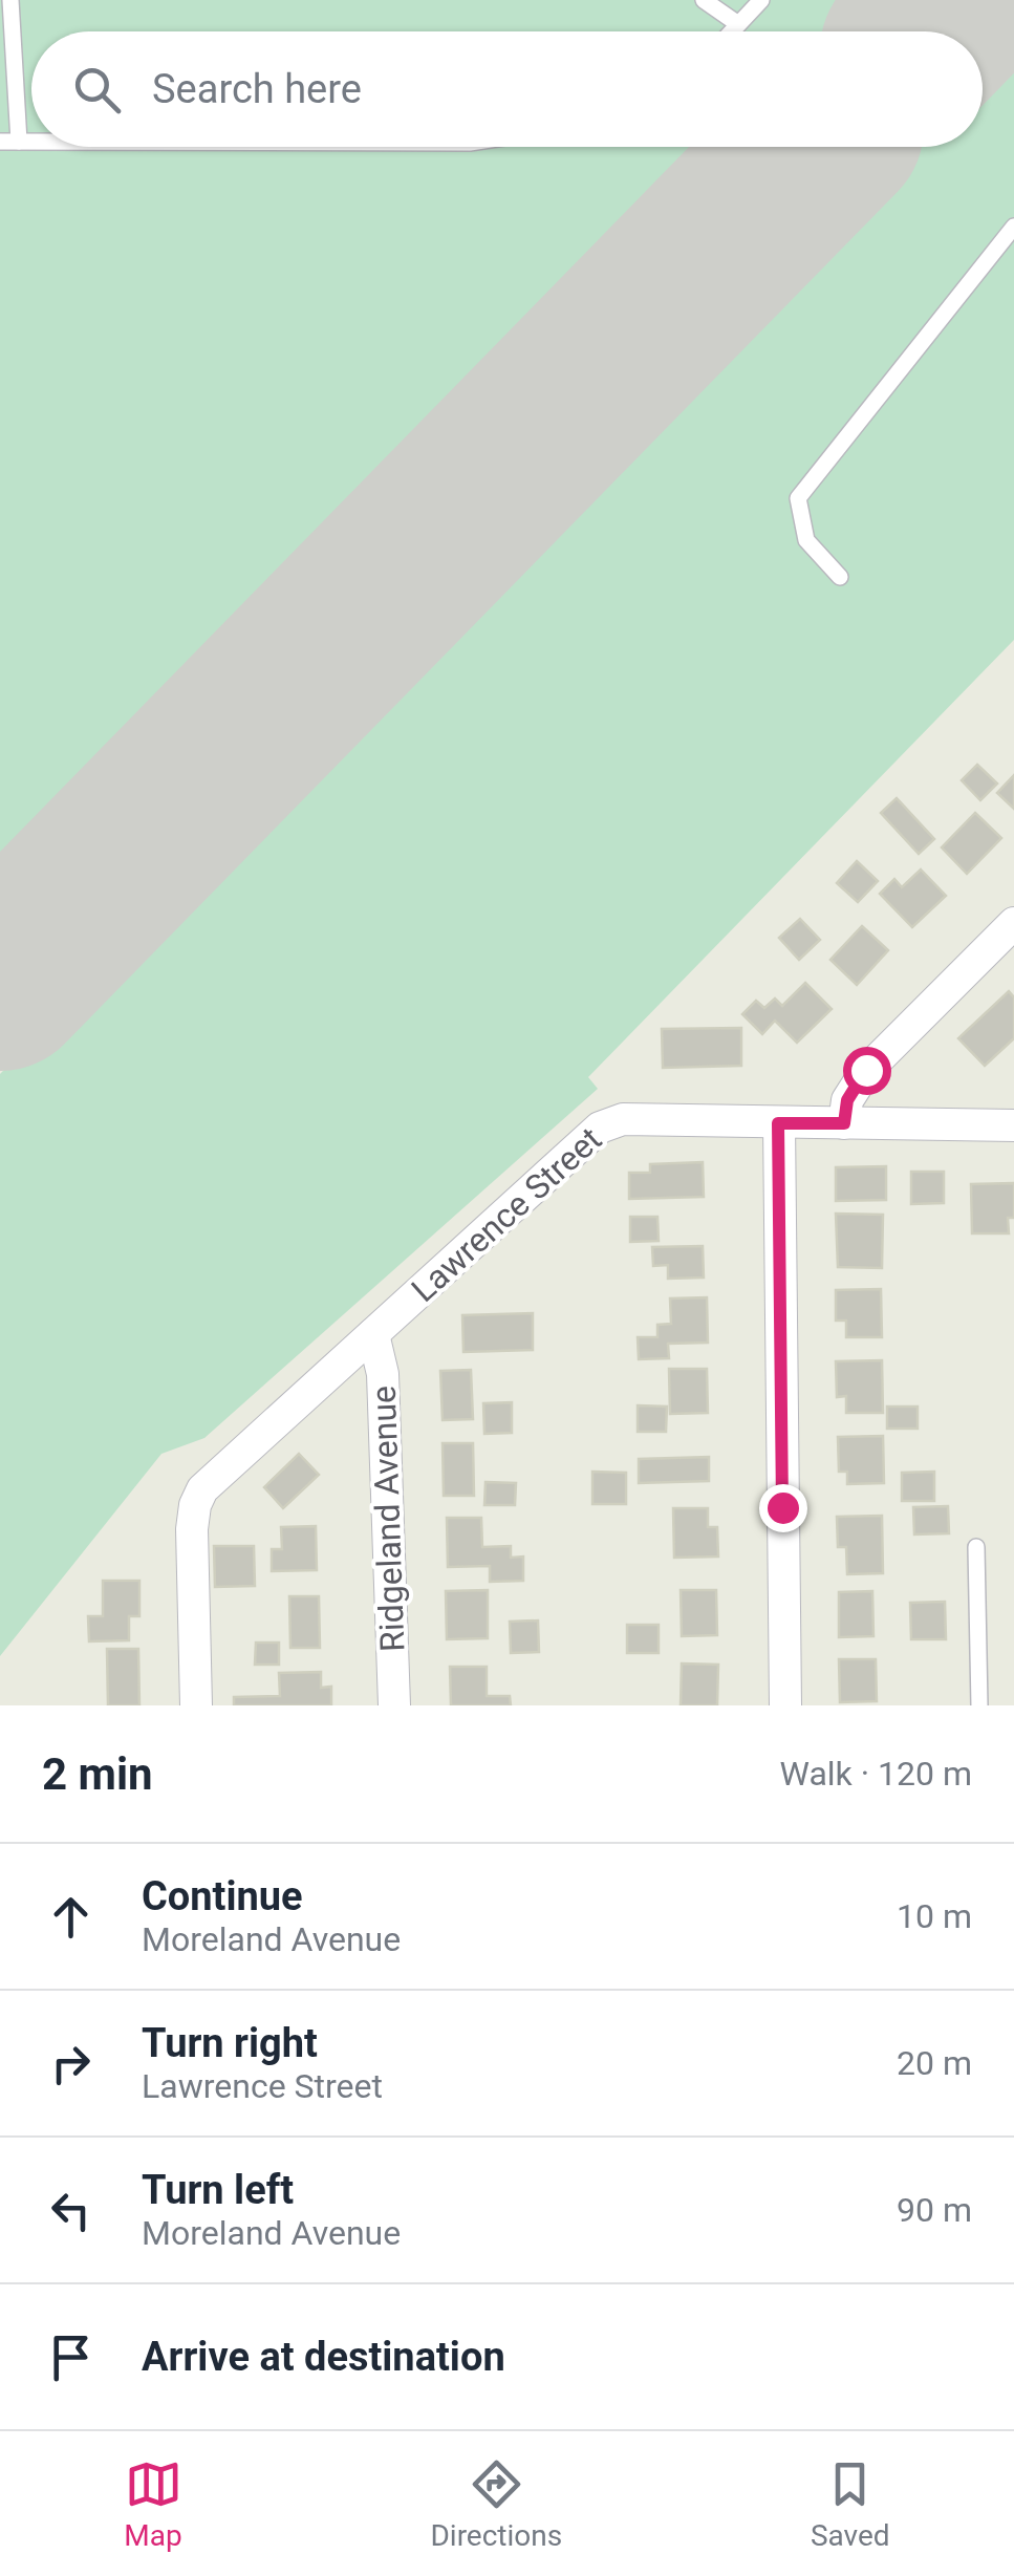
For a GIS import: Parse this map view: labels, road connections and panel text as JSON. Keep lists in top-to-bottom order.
{
  "streets": {
    "street": ["Lawrence Street", "Ridgeland Avenue"]
  },
  "crossings": [
    ["Lawrence Street", "Ridgeland Avenue"]
  ],
  "page": {
    "search": "Search here",
    "heading": ["2 min", "Walk · 120 m"],
    "list": [
      ["Continue", "Moreland Avenue", "10 m"],
      ["Turn right", "Lawrence Street", "20 m"],
      ["Turn left", "Moreland Avenue", "90 m"],
      "Arrive at destination"
    ],
    "nav": ["Map", "Directions", "Saved"]
  }
}
